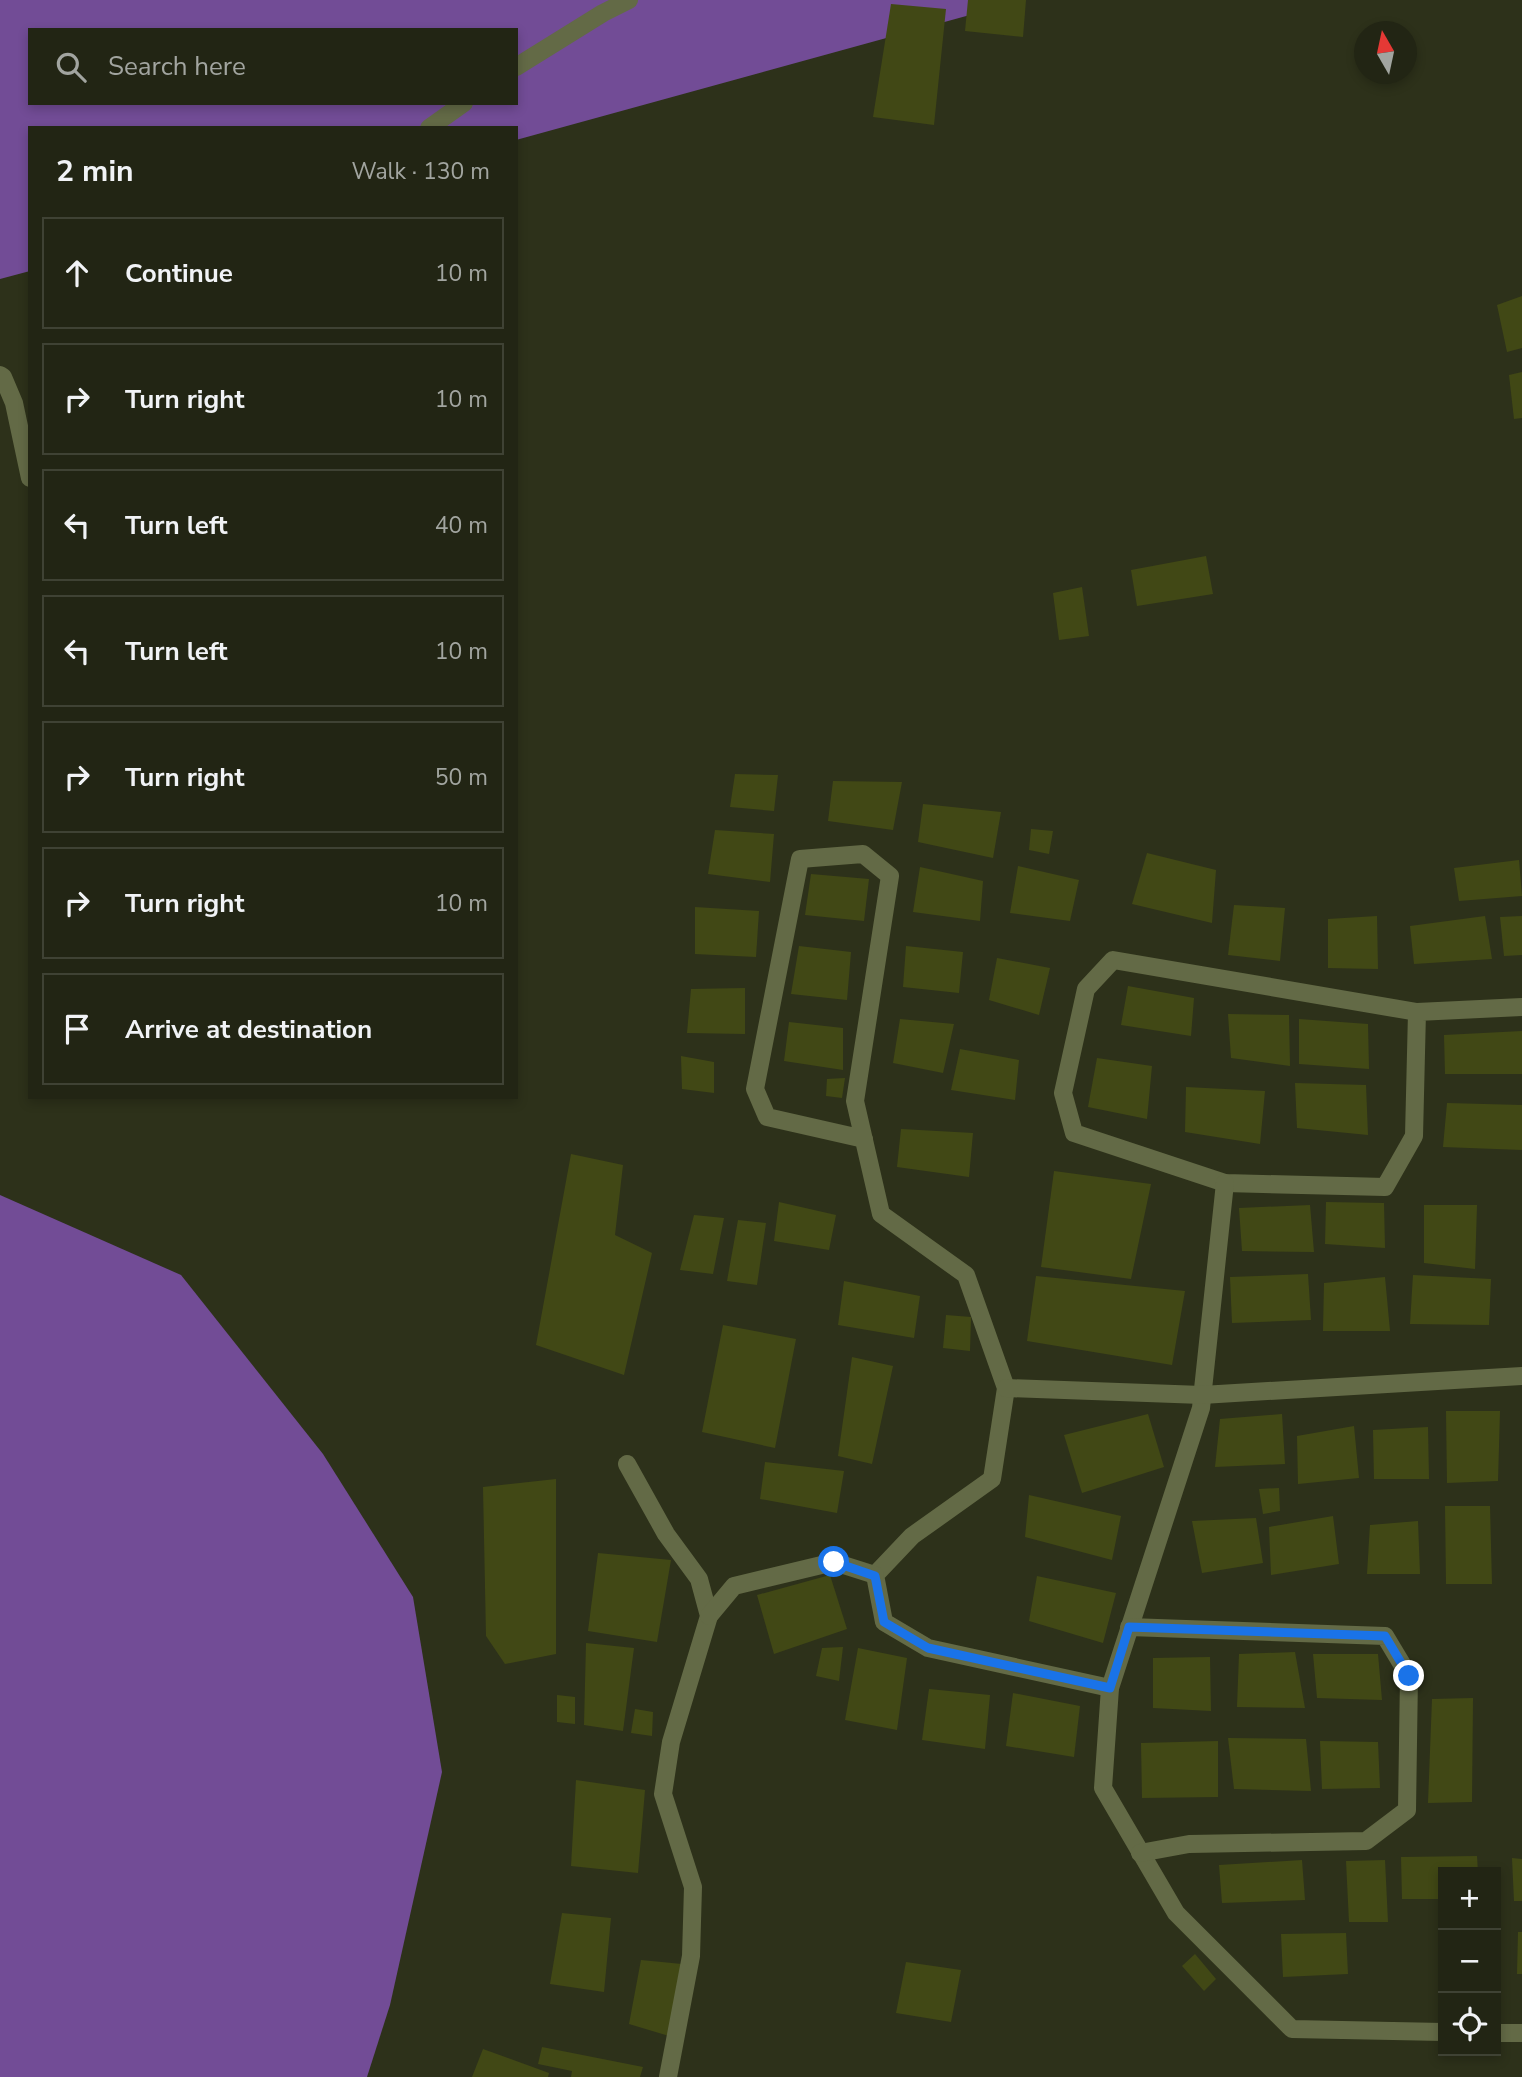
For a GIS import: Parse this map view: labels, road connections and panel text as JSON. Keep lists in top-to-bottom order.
{
  "north": "top",
  "page": {
    "search": "Search here",
    "heading": ["2 min", "Walk · 130 m"],
    "list": [
      ["Continue", "10 m"],
      ["Turn right", "10 m"],
      ["Turn left", "40 m"],
      ["Turn left", "10 m"],
      ["Turn right", "50 m"],
      ["Turn right", "10 m"],
      "Arrive at destination"
    ],
    "map_buttons": ["+", "−"]
  }
}
